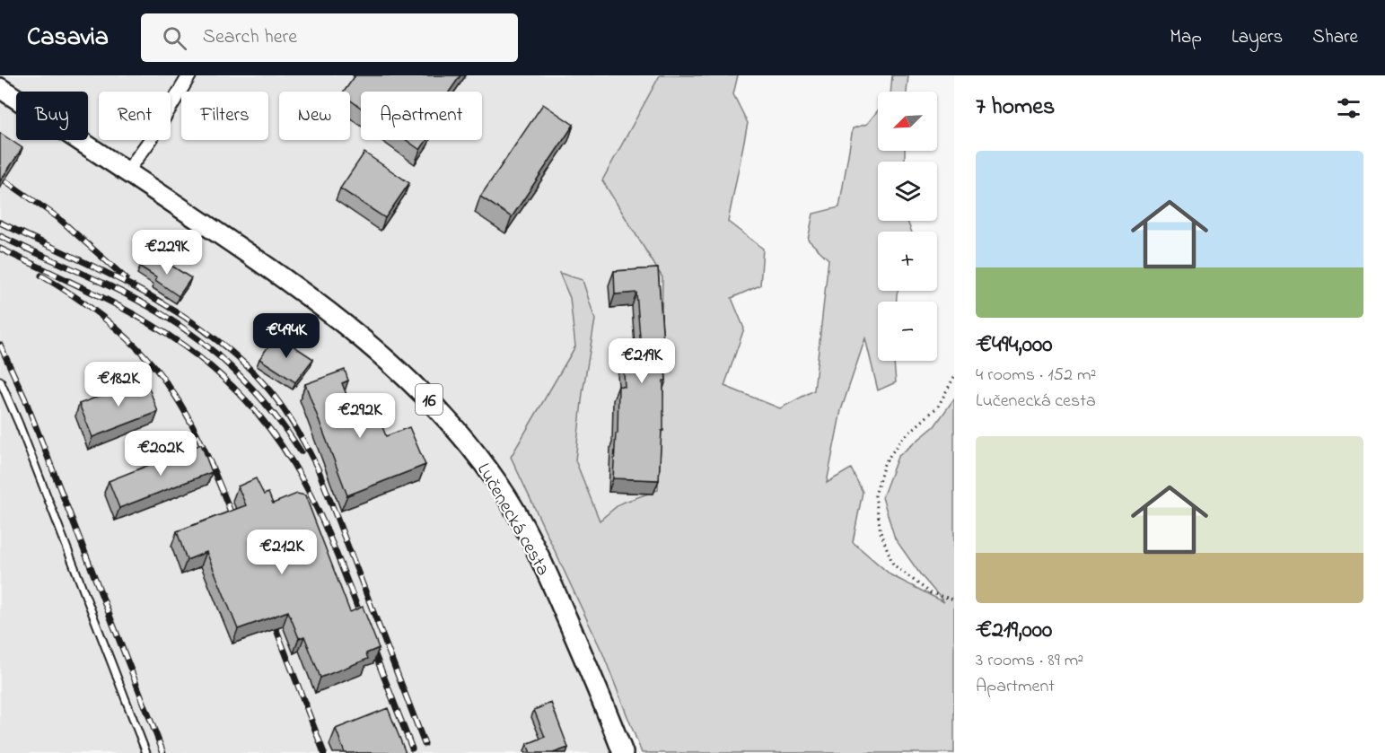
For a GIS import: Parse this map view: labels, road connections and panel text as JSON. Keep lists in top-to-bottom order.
{
  "streets": {
    "main road": ["16", "Lučenecká cesta"]
  },
  "north": "bottom left",
  "page": {
    "header": "Casavia",
    "search": "Search here",
    "nav": ["Map", "Layers", "Share"],
    "heading": "7 homes",
    "map_buttons": ["+", "−"],
    "chip": [
      "Buy",
      "Rent",
      "Filters",
      "New",
      "Apartment"
    ],
    "list": [
      {
        "name": "€494,000",
        "note": "4 rooms · 152 m² · Lučenecká cesta"
      },
      {
        "name": "€219,000",
        "note": "3 rooms · 89 m² · Apartment"
      }
    ],
    "price": [
      "€229K",
      "€494K",
      "€219K",
      "€182K",
      "€292K",
      "€202K",
      "€212K"
    ]
  }
}
